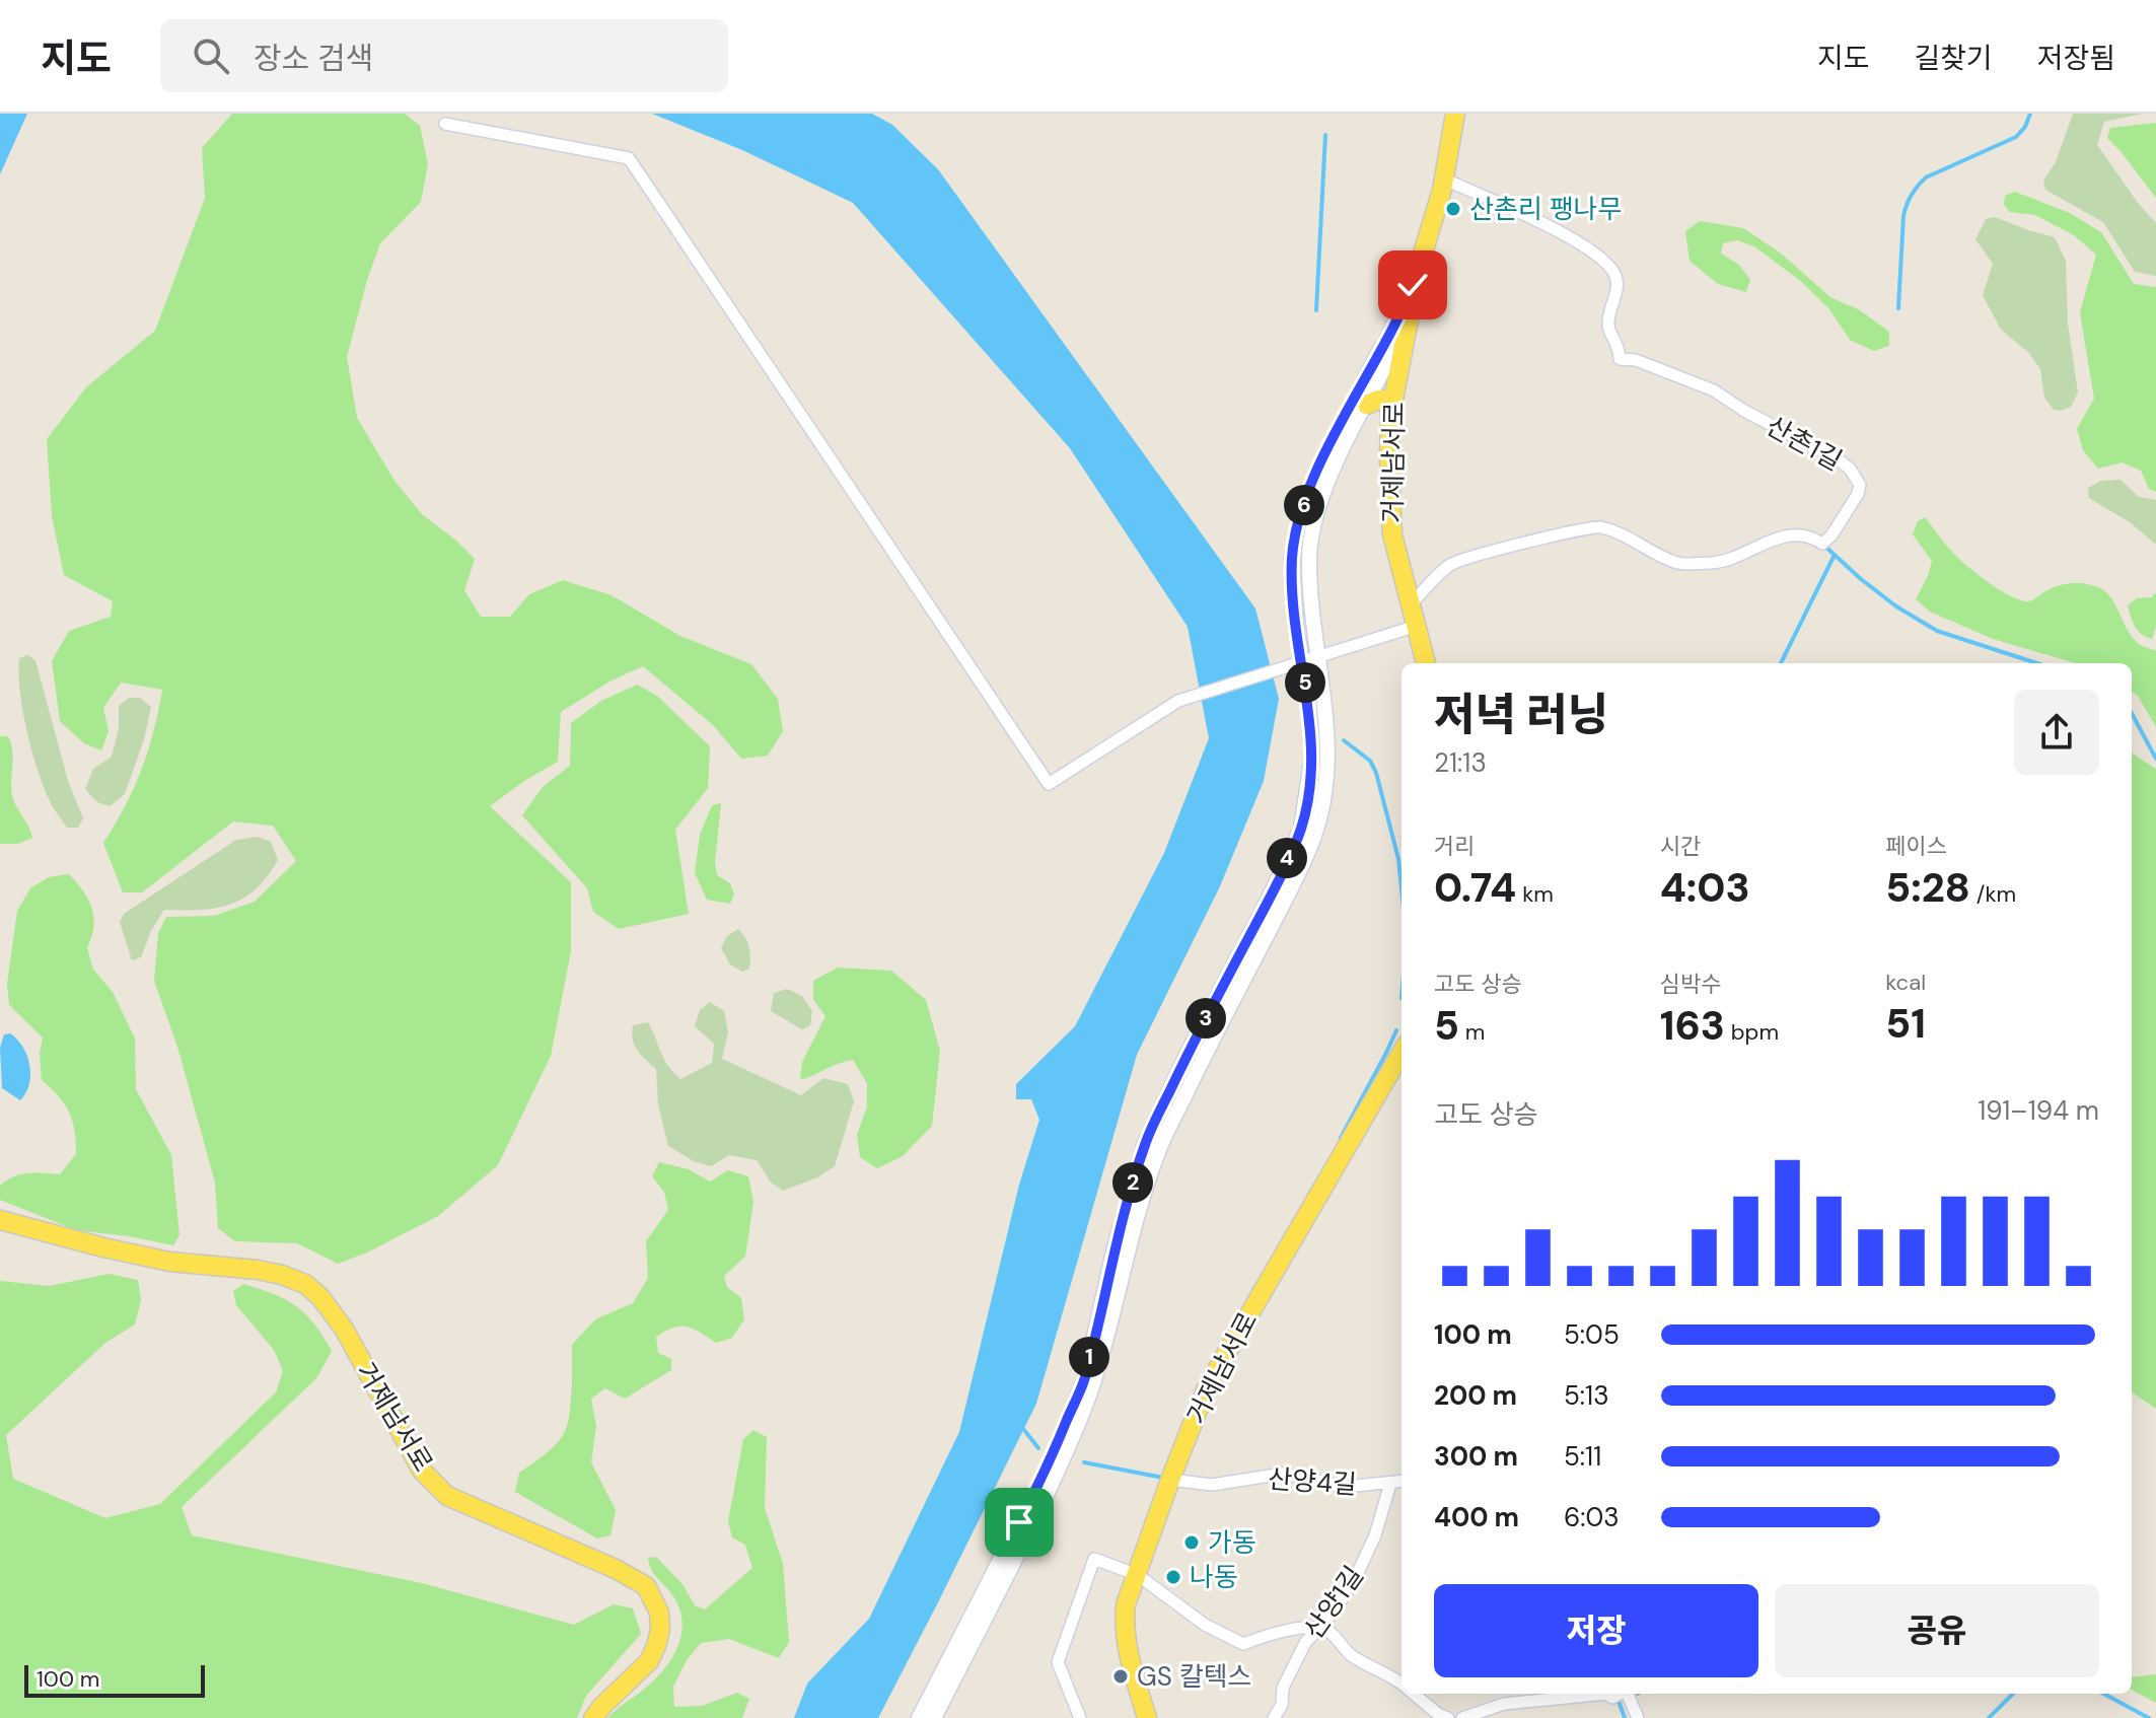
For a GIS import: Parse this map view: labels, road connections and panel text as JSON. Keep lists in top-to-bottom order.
{
  "streets": {
    "main road": ["거제남서로"],
    "street": ["산촌1길", "산양4길", "산양1길"]
  },
  "crossings": [
    ["산촌1길", "거제남서로"],
    ["거제남서로", "산양4길"],
    ["산양4길", "산양1길"]
  ],
  "places": [
    "산촌리 팽나무",
    "가동",
    "나동",
    "GS 칼텍스"
  ],
  "scale_bar": "100 m",
  "page": {
    "header": "지도",
    "search": "장소 검색",
    "nav": ["지도", "길찾기", "저장됨"],
    "pins": [
      "6",
      "5",
      "4",
      "3",
      "2",
      "1"
    ],
    "heading": ["저녁 러닝", "21:13"],
    "stats": [
      ["거리", "0.74 km"],
      ["시간", "4:03"],
      ["페이스", "5:28 /km"],
      ["고도 상승", "5 m"],
      ["심박수", "163 bpm"],
      ["kcal", "51"]
    ],
    "chart": ["고도 상승", "191–194 m"],
    "list": [
      {
        "name": "100 m",
        "note": "5:05"
      },
      {
        "name": "200 m",
        "note": "5:13"
      },
      {
        "name": "300 m",
        "note": "5:11"
      },
      {
        "name": "400 m",
        "note": "6:03"
      }
    ],
    "buttons": ["저장", "공유"],
    "scale": "100 m"
  }
}
